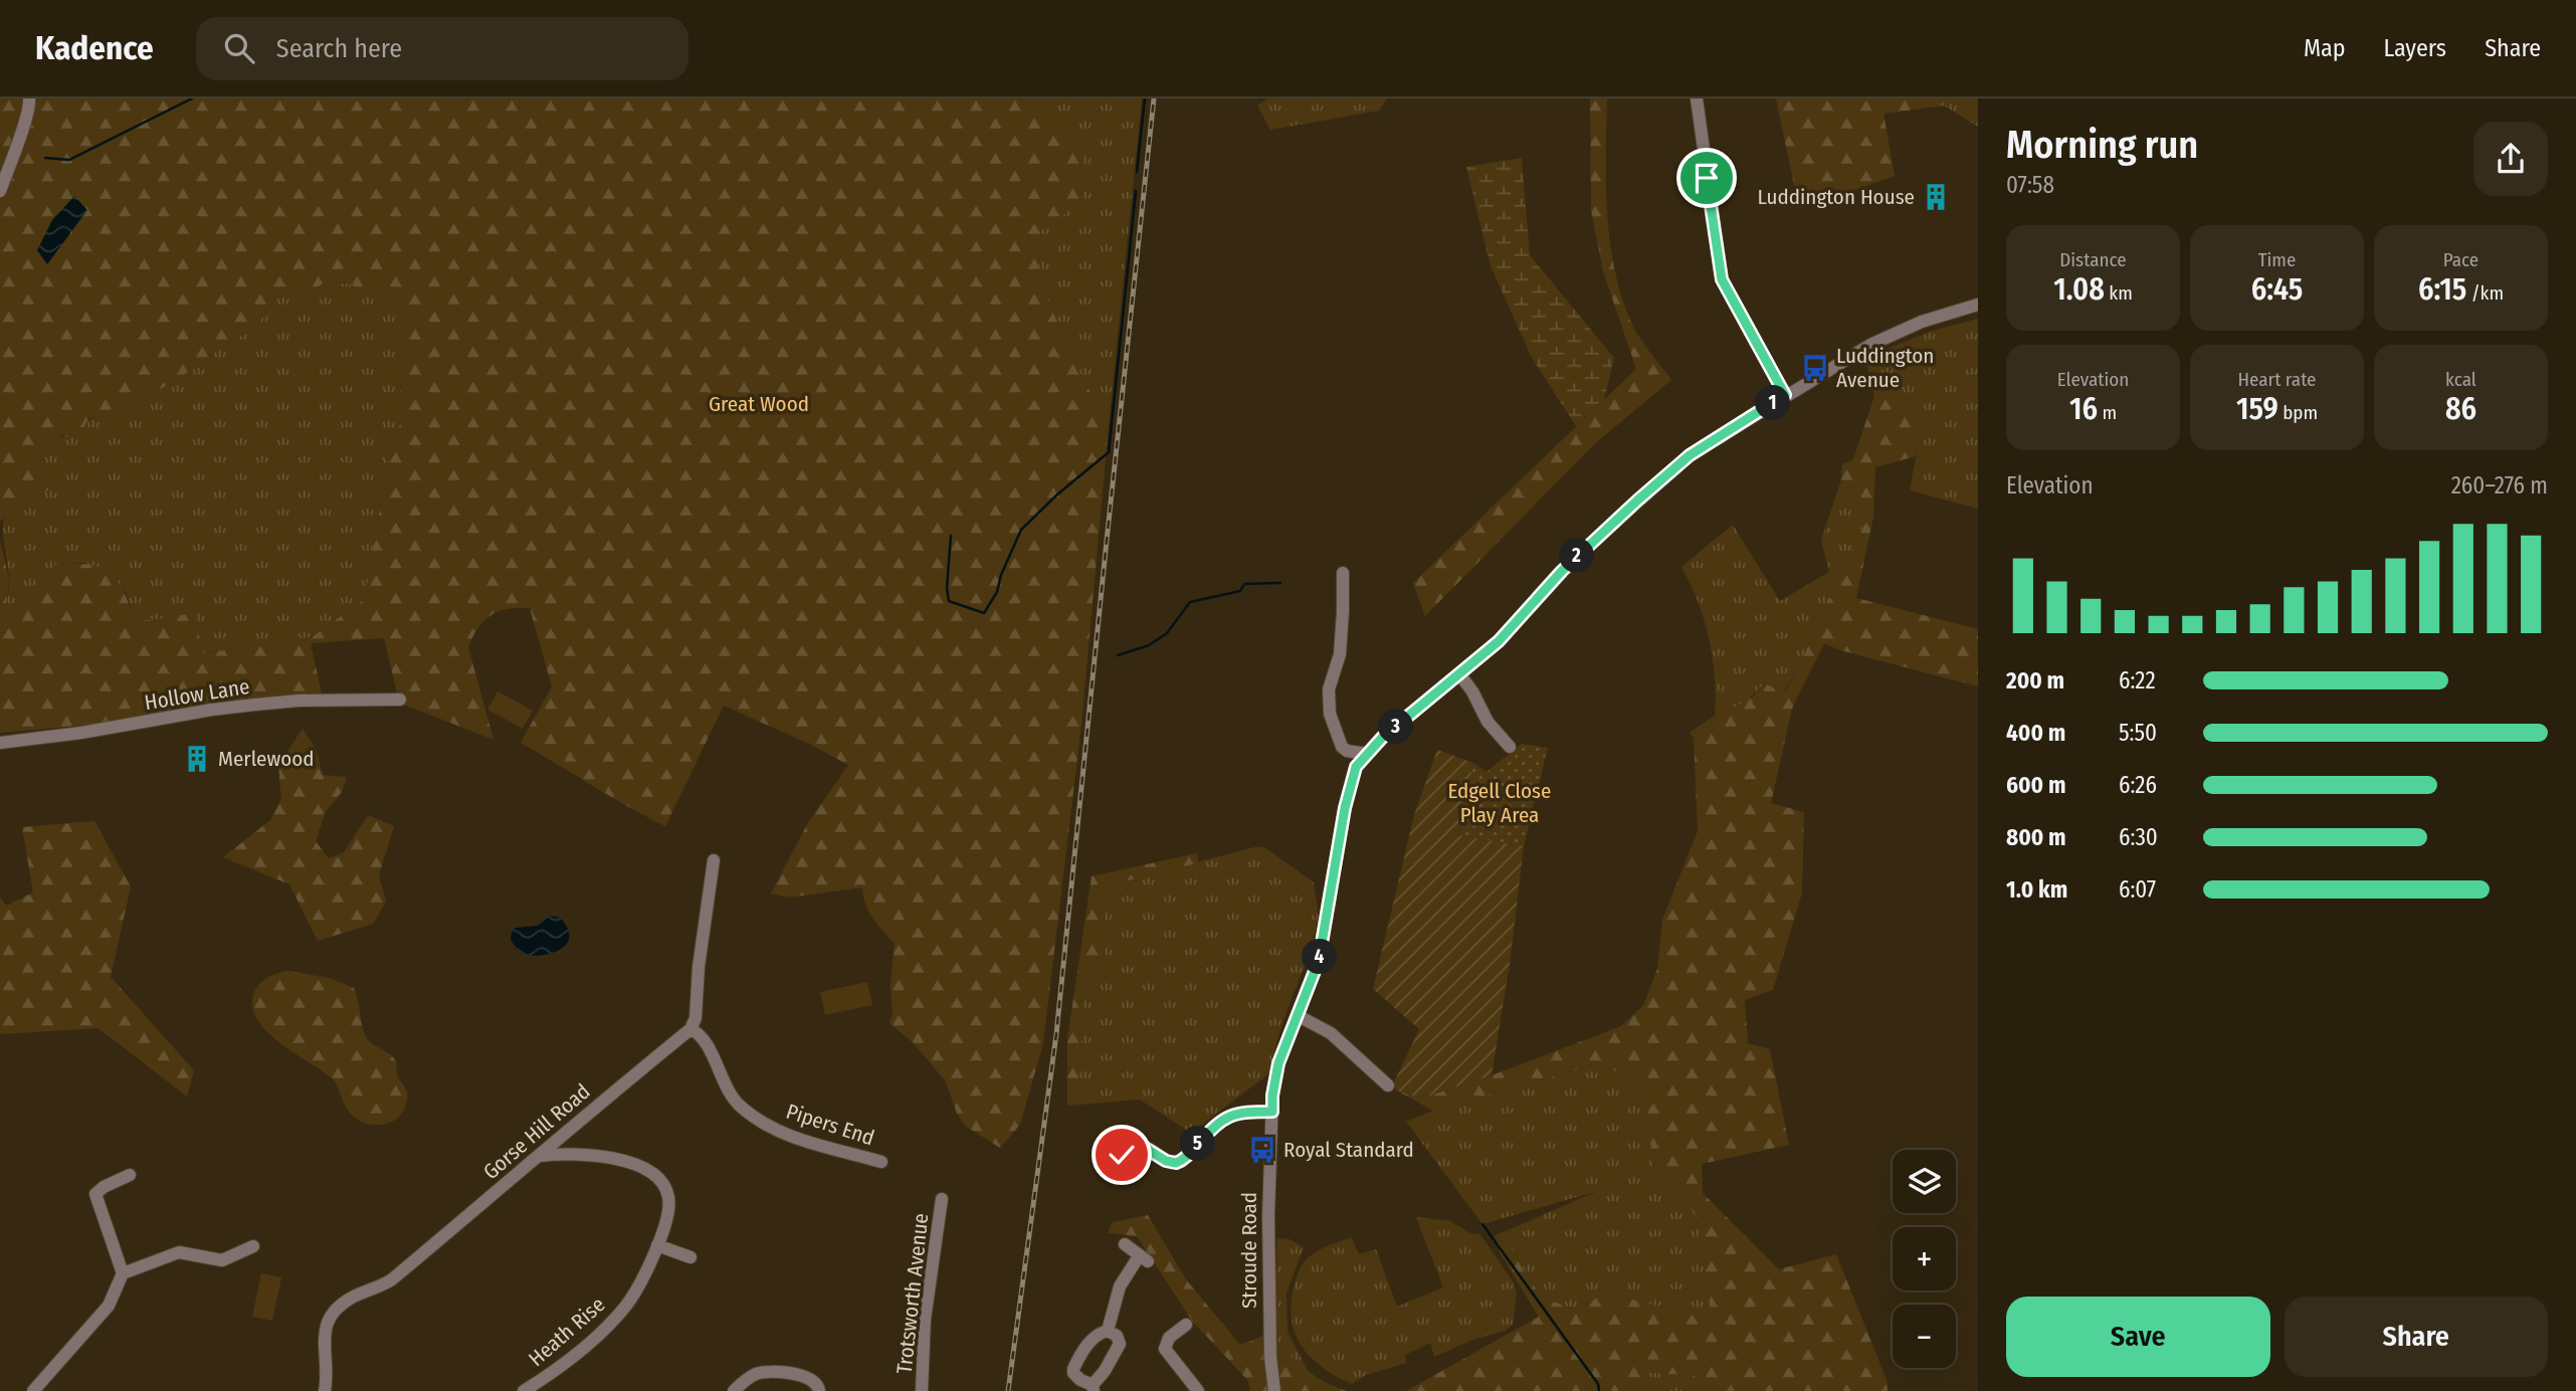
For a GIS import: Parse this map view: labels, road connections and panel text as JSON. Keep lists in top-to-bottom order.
{
  "streets": {
    "street": [
      "Hollow Lane",
      "Pipers End",
      "Gorse Hill Road",
      "Stroude Road",
      "Trotsworth Avenue",
      "Heath Rise"
    ]
  },
  "crossings": [
    ["Pipers End", "Gorse Hill Road"],
    ["Gorse Hill Road", "Heath Rise"]
  ],
  "parks": ["Great Wood", "Edgell Close Play Area"],
  "places": {
    "building": ["Luddington House", "Merlewood"],
    "bus stop": ["Luddington Avenue", "Royal Standard"]
  },
  "page": {
    "header": "Kadence",
    "search": "Search here",
    "nav": ["Map", "Layers", "Share"],
    "heading": ["Morning run", "07:58"],
    "stats": [
      ["Distance", "1.08 km"],
      ["Time", "6:45"],
      ["Pace", "6:15 /km"],
      ["Elevation", "16 m"],
      ["Heart rate", "159 bpm"],
      ["kcal", "86"]
    ],
    "pins": [
      "1",
      "2",
      "3",
      "4",
      "5"
    ],
    "chart": ["Elevation", "260–276 m"],
    "list": [
      {
        "name": "200 m",
        "note": "6:22"
      },
      {
        "name": "400 m",
        "note": "5:50"
      },
      {
        "name": "600 m",
        "note": "6:26"
      },
      {
        "name": "800 m",
        "note": "6:30"
      },
      {
        "name": "1.0 km",
        "note": "6:07"
      }
    ],
    "map_buttons": ["+", "−"],
    "buttons": ["Save", "Share"]
  }
}
